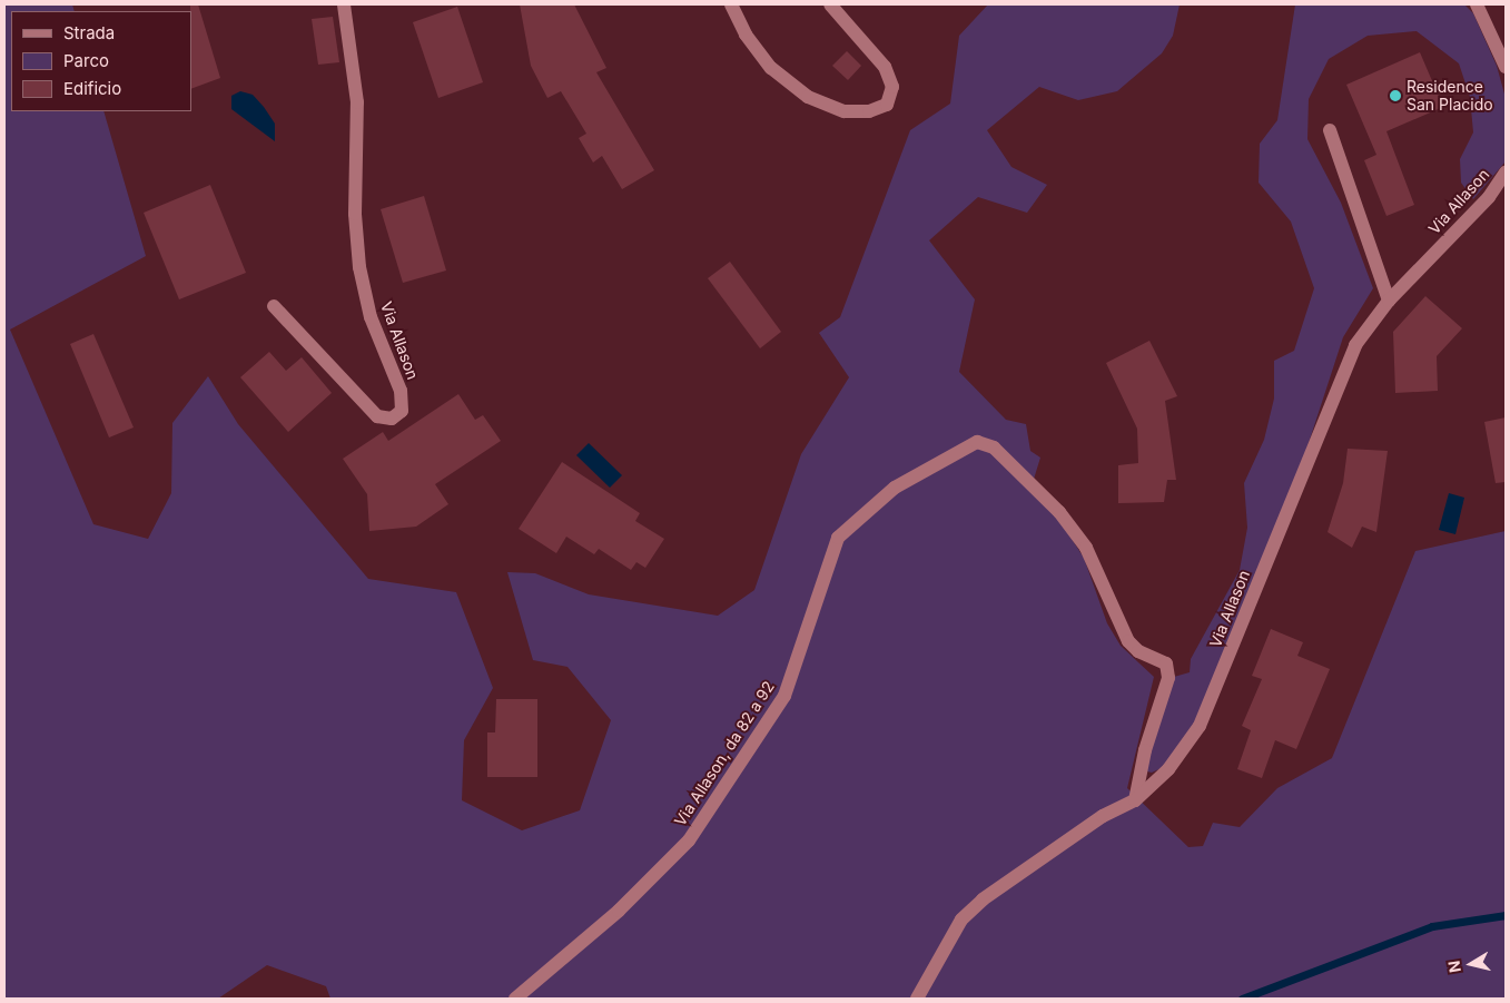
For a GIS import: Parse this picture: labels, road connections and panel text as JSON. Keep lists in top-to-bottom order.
{
  "streets": {
    "street": ["Via Allason", "Via Allason, da 82 a 92"]
  },
  "crossings": [
    ["Via Allason", "Via Allason, da 82 a 92"]
  ],
  "places": ["Residence San Placido"],
  "legend": ["Strada", "Parco", "Edificio"],
  "north": "left"
}
